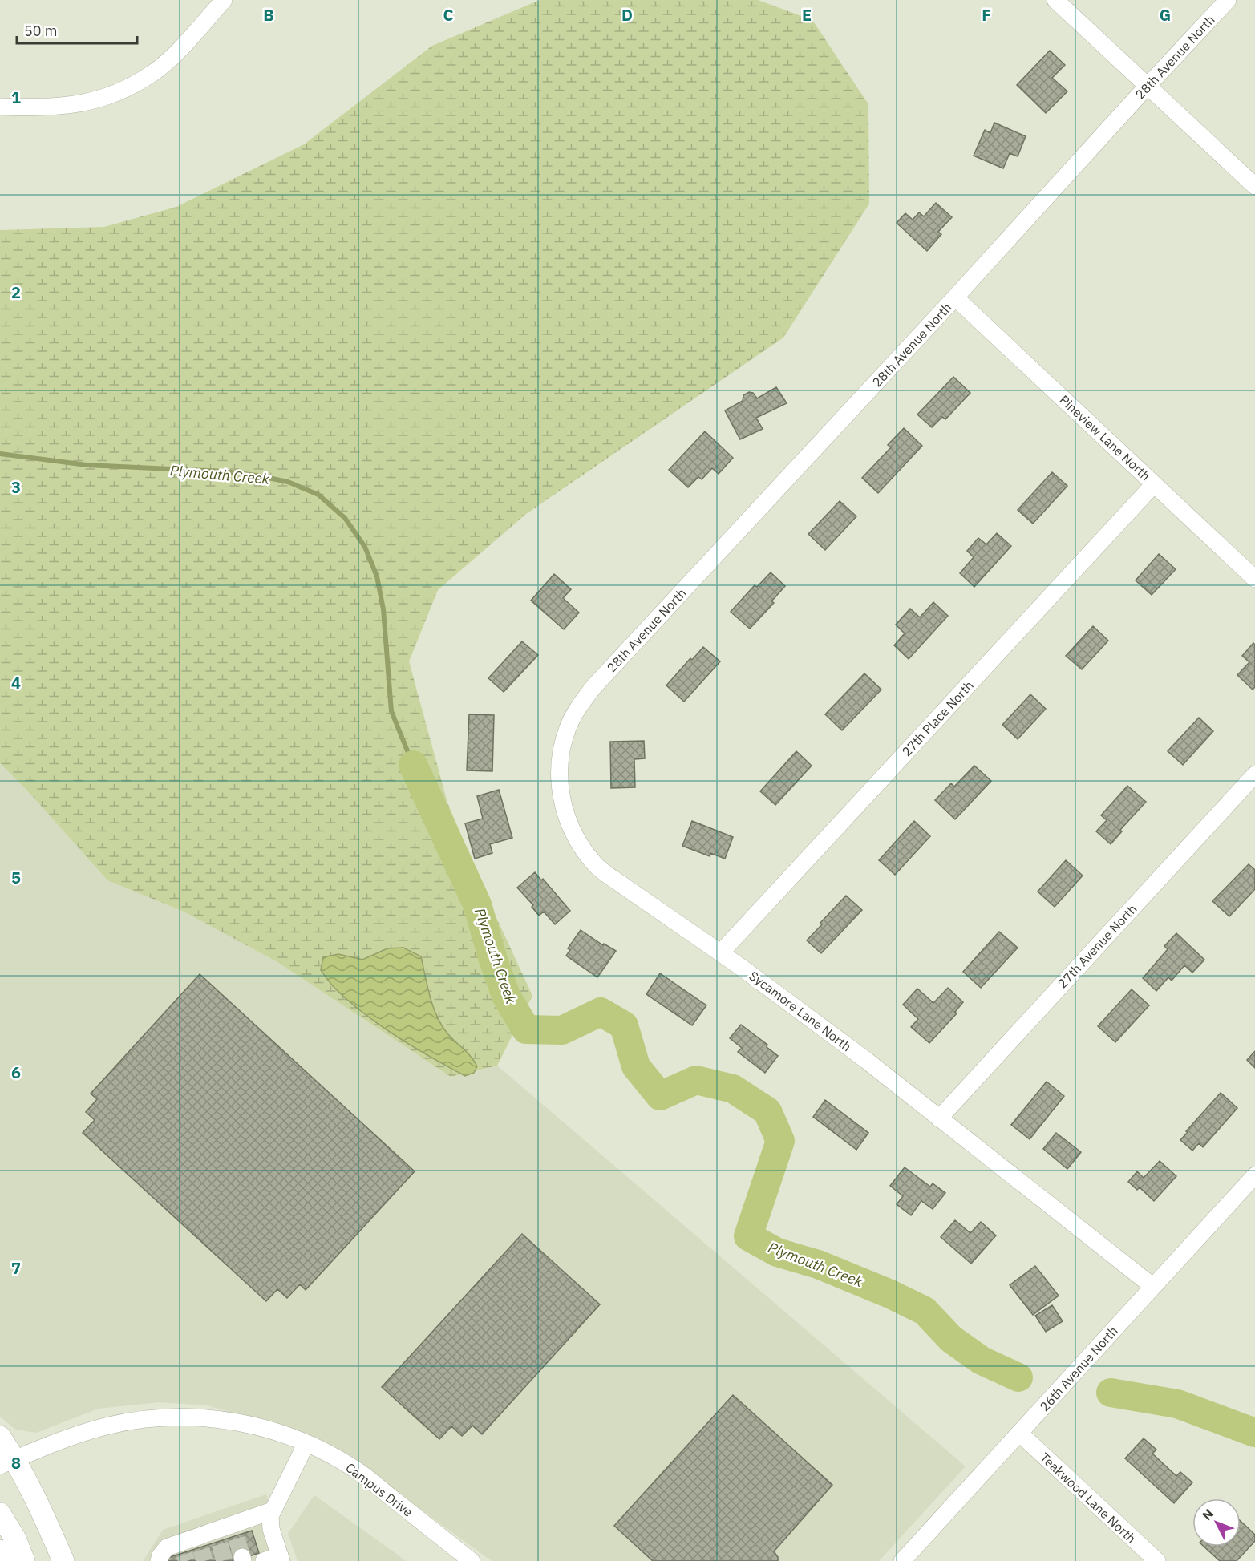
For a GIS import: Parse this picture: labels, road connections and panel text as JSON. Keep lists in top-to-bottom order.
{
  "streets": {
    "street": [
      "28th Avenue North",
      "Pineview Lane North",
      "27th Place North",
      "27th Avenue North",
      "Sycamore Lane North",
      "26th Avenue North",
      "Campus Drive",
      "Teakwood Lane North"
    ]
  },
  "crossings": [
    ["28th Avenue North", "Pineview Lane North"],
    ["28th Avenue North", "Sycamore Lane North"],
    ["Pineview Lane North", "27th Place North"],
    ["27th Place North", "Sycamore Lane North"],
    ["27th Avenue North", "Sycamore Lane North"],
    ["Sycamore Lane North", "26th Avenue North"],
    ["26th Avenue North", "Teakwood Lane North"]
  ],
  "water": ["Plymouth Creek"],
  "scale_bar": "50 m",
  "north": "top left",
  "grid": {
    "columns": [
      "B",
      "C",
      "D",
      "E",
      "F",
      "G"
    ],
    "rows": [
      "1",
      "2",
      "3",
      "4",
      "5",
      "6",
      "7",
      "8"
    ]
  }
}
